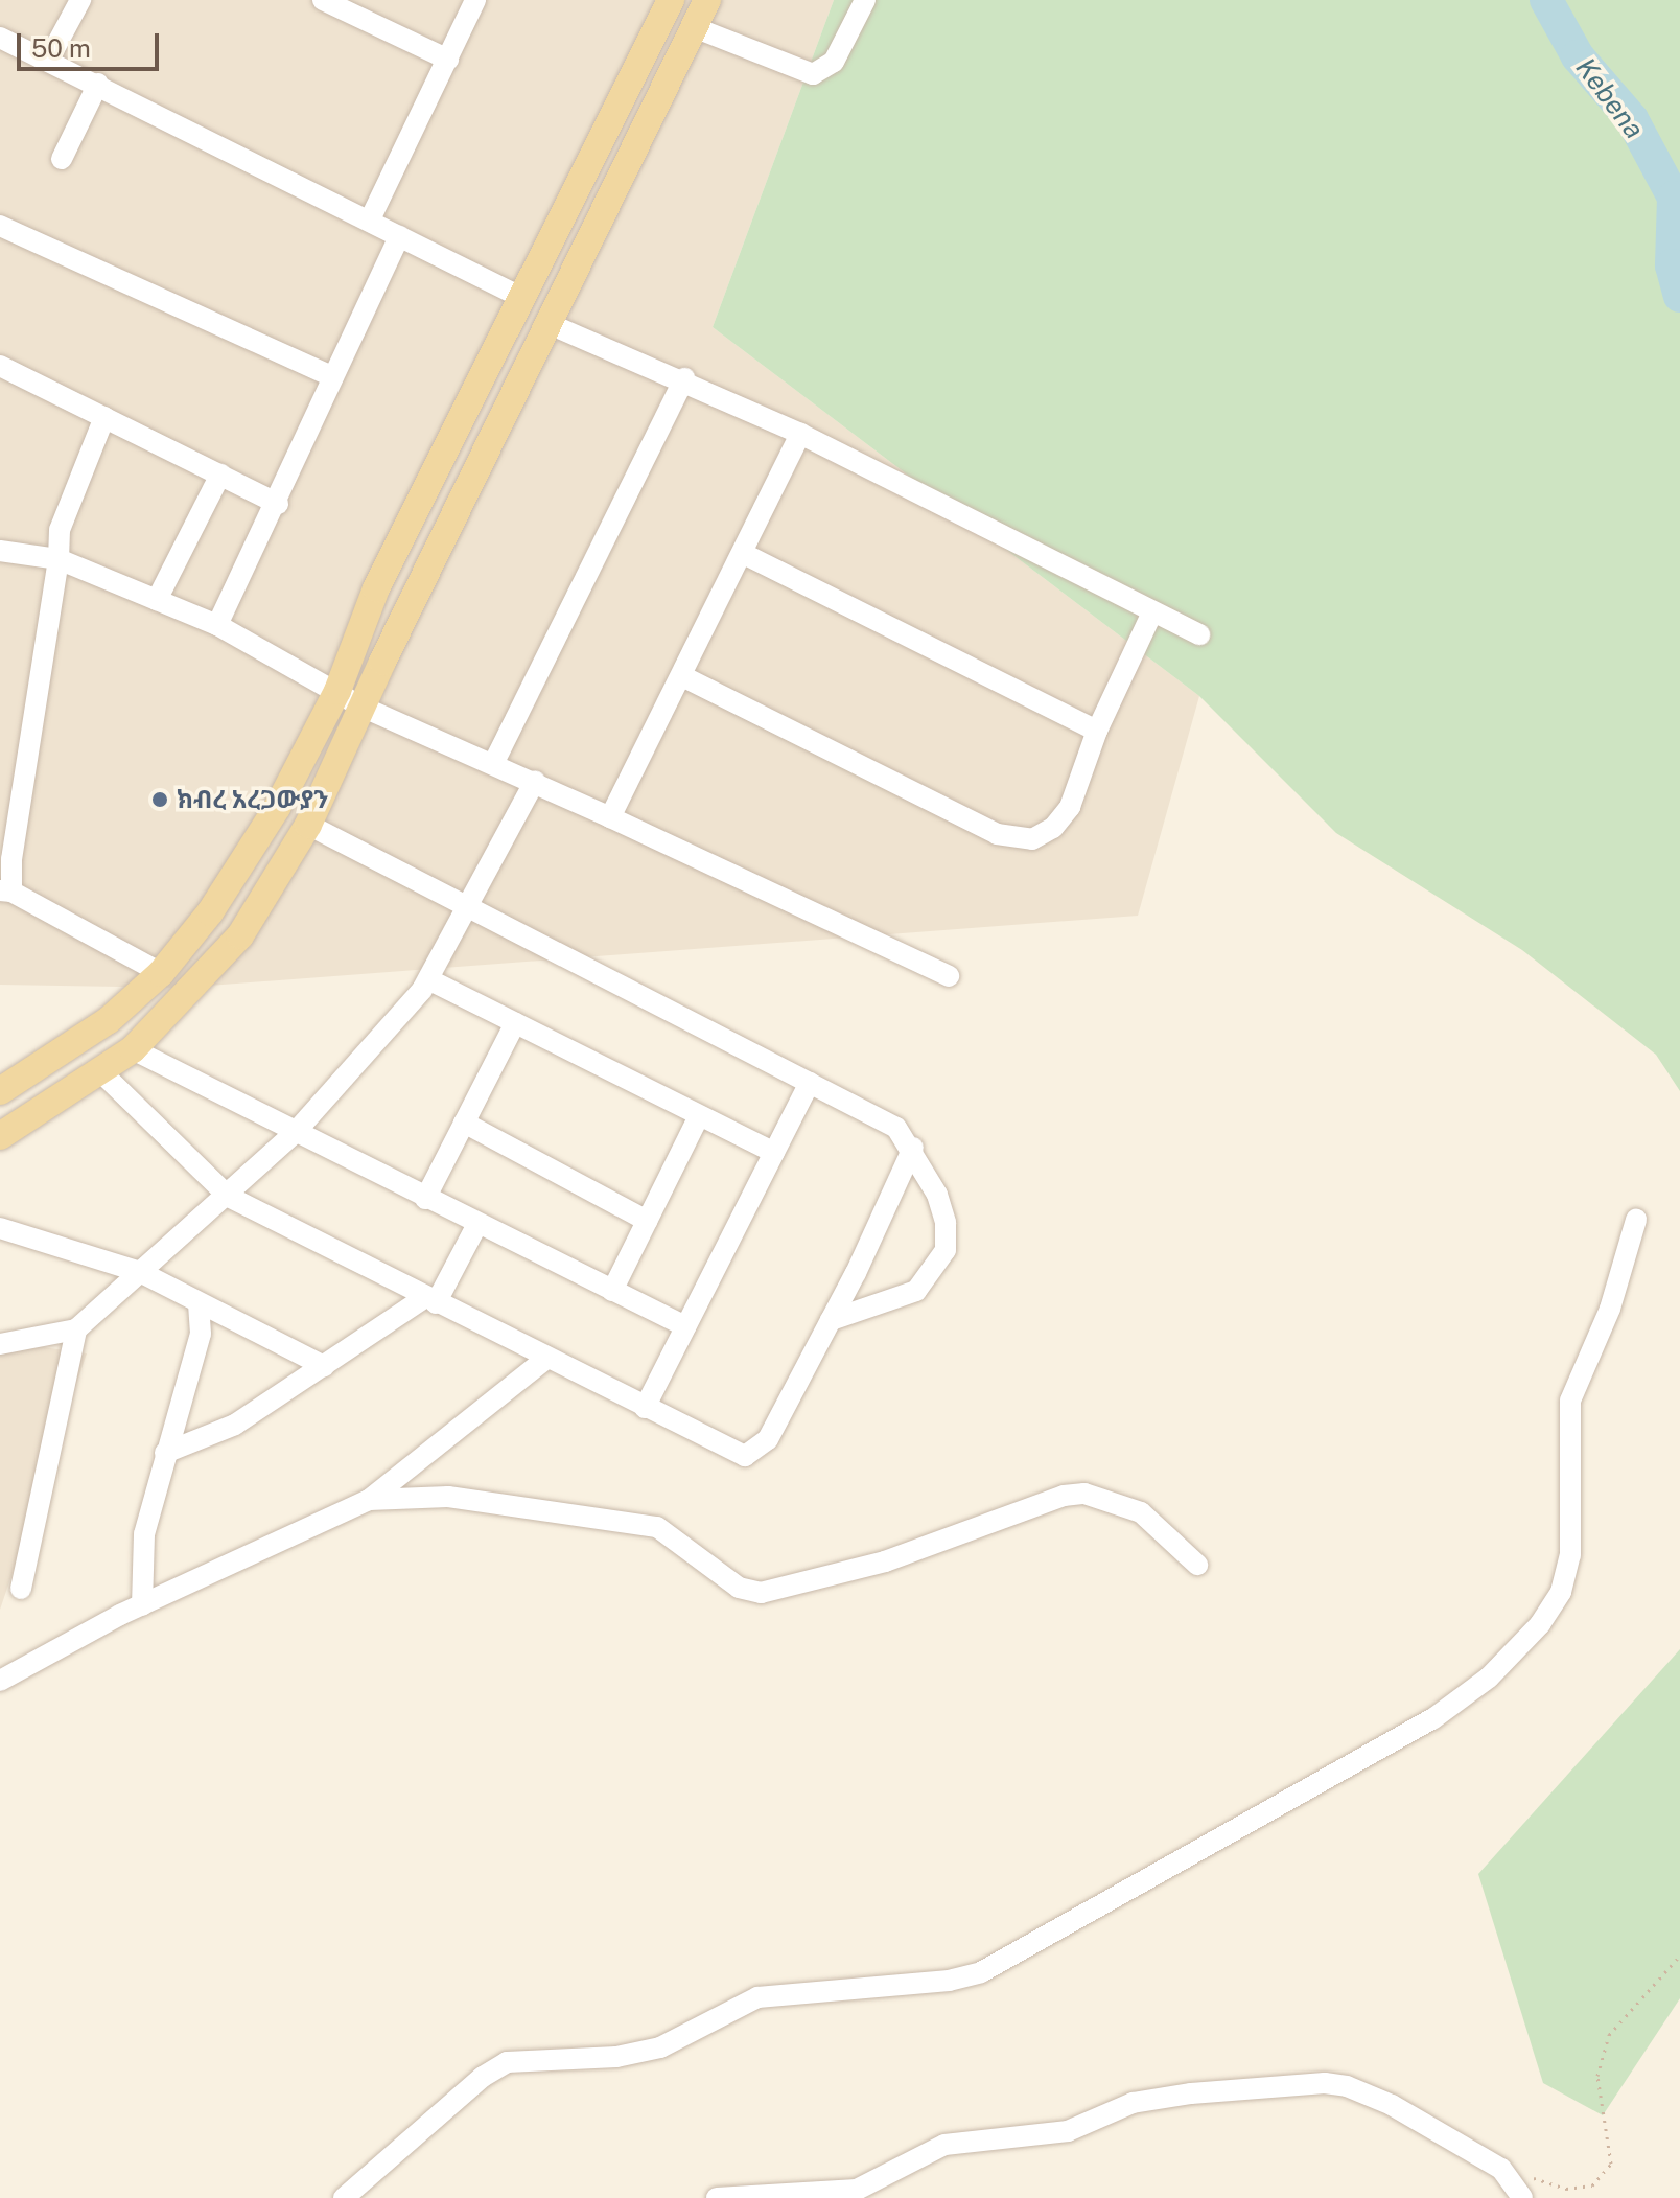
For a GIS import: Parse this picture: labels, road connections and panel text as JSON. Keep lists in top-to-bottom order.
{
  "water": ["Kebena"],
  "places": ["ክብረ አረጋውያን"],
  "scale_bar": "50 m"
}
